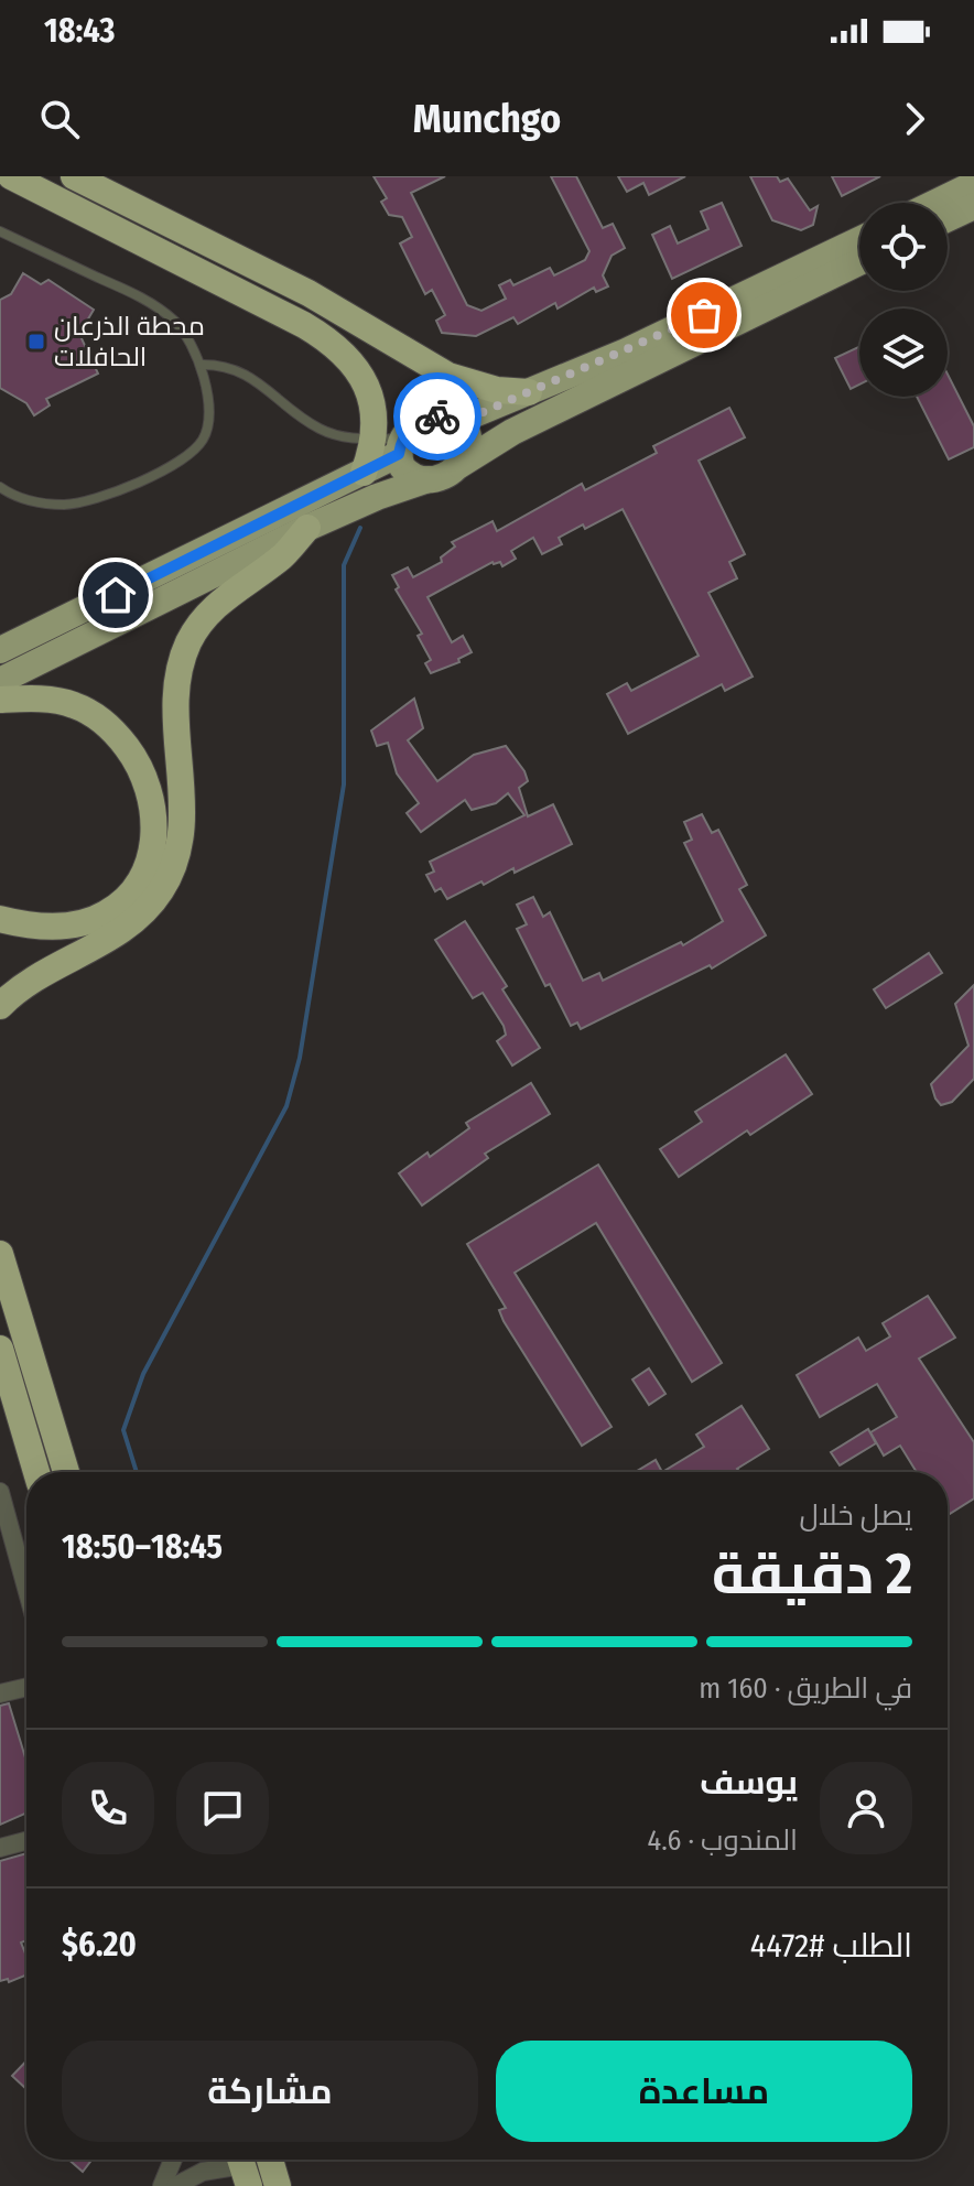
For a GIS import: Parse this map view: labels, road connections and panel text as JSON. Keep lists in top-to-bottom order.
{
  "places": {
    "transit": ["محطة الذرعان الحافلات"]
  },
  "page": {
    "status": "18:43",
    "header": "Munchgo",
    "heading": ["2 دقيقة", "يصل خلال", "18:45–18:50"],
    "panel": [
      "يوسف",
      "المندوب · 4.6",
      "الطلب #4472",
      "$6.20"
    ],
    "bar": "في الطريق · 160 m",
    "buttons": ["مساعدة", "مشاركة"]
  }
}
